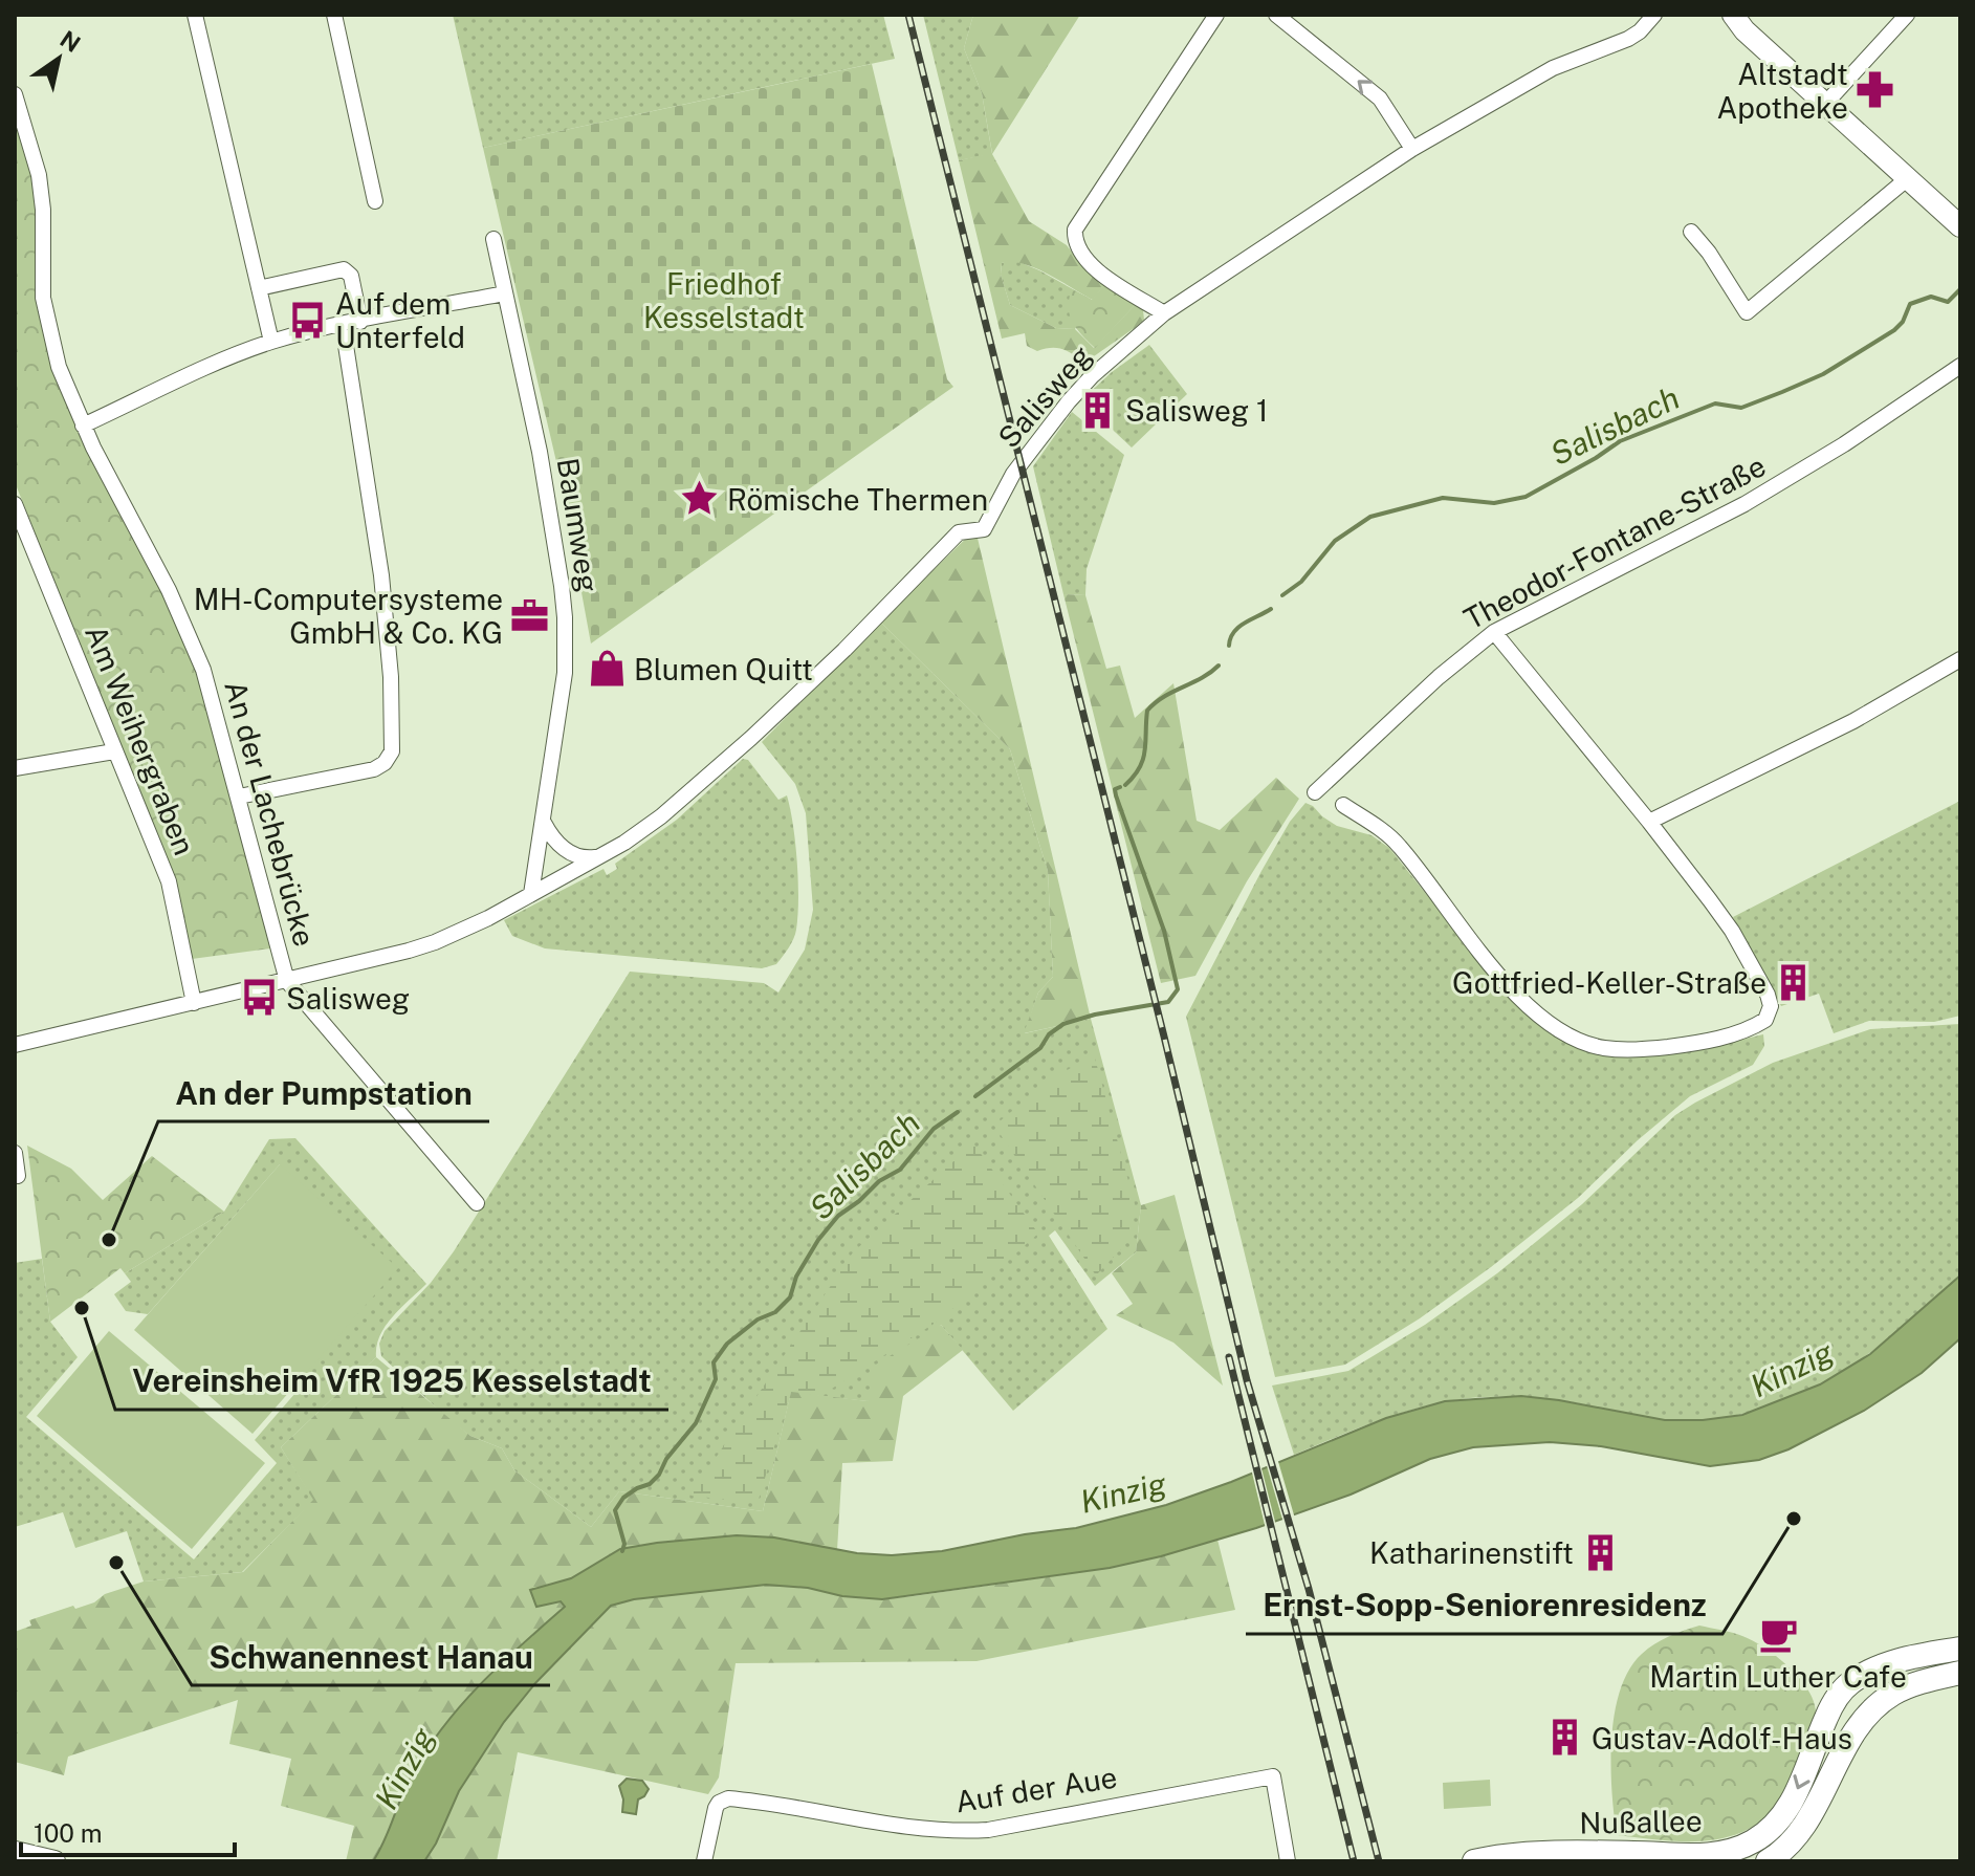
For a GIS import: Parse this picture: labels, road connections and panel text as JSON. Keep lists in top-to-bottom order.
{
  "streets": {
    "main road": ["Nußallee"],
    "street": [
      "Salisweg",
      "Baumweg",
      "Theodor-Fontane-Straße",
      "Am Weihergraben",
      "An der Lachebrücke",
      "Auf der Aue"
    ]
  },
  "crossings": [
    ["Salisweg", "Baumweg"],
    ["Salisweg", "Am Weihergraben"],
    ["Salisweg", "An der Lachebrücke"]
  ],
  "water": ["Salisbach", "Kinzig"],
  "parks": ["Friedhof Kesselstadt"],
  "places": {
    "pharmacy": ["Altstadt Apotheke"],
    "bus stop": ["Auf dem Unterfeld", "Salisweg"],
    "building": [
      "Salisweg 1",
      "Gottfried-Keller-Straße",
      "Katharinenstift",
      "Gustav-Adolf-Haus"
    ],
    "place": ["Römische Thermen"],
    "office": ["MH-Computersysteme GmbH & Co. KG"],
    "shop": ["Blumen Quitt"],
    "other": [
      "An der Pumpstation",
      "Vereinsheim VfR 1925 Kesselstadt",
      "Ernst-Sopp-Seniorenresidenz",
      "Schwanennest Hanau"
    ],
    "cafe": ["Martin Luther Cafe"]
  },
  "scale_bar": "100 m",
  "north": "top right"
}
